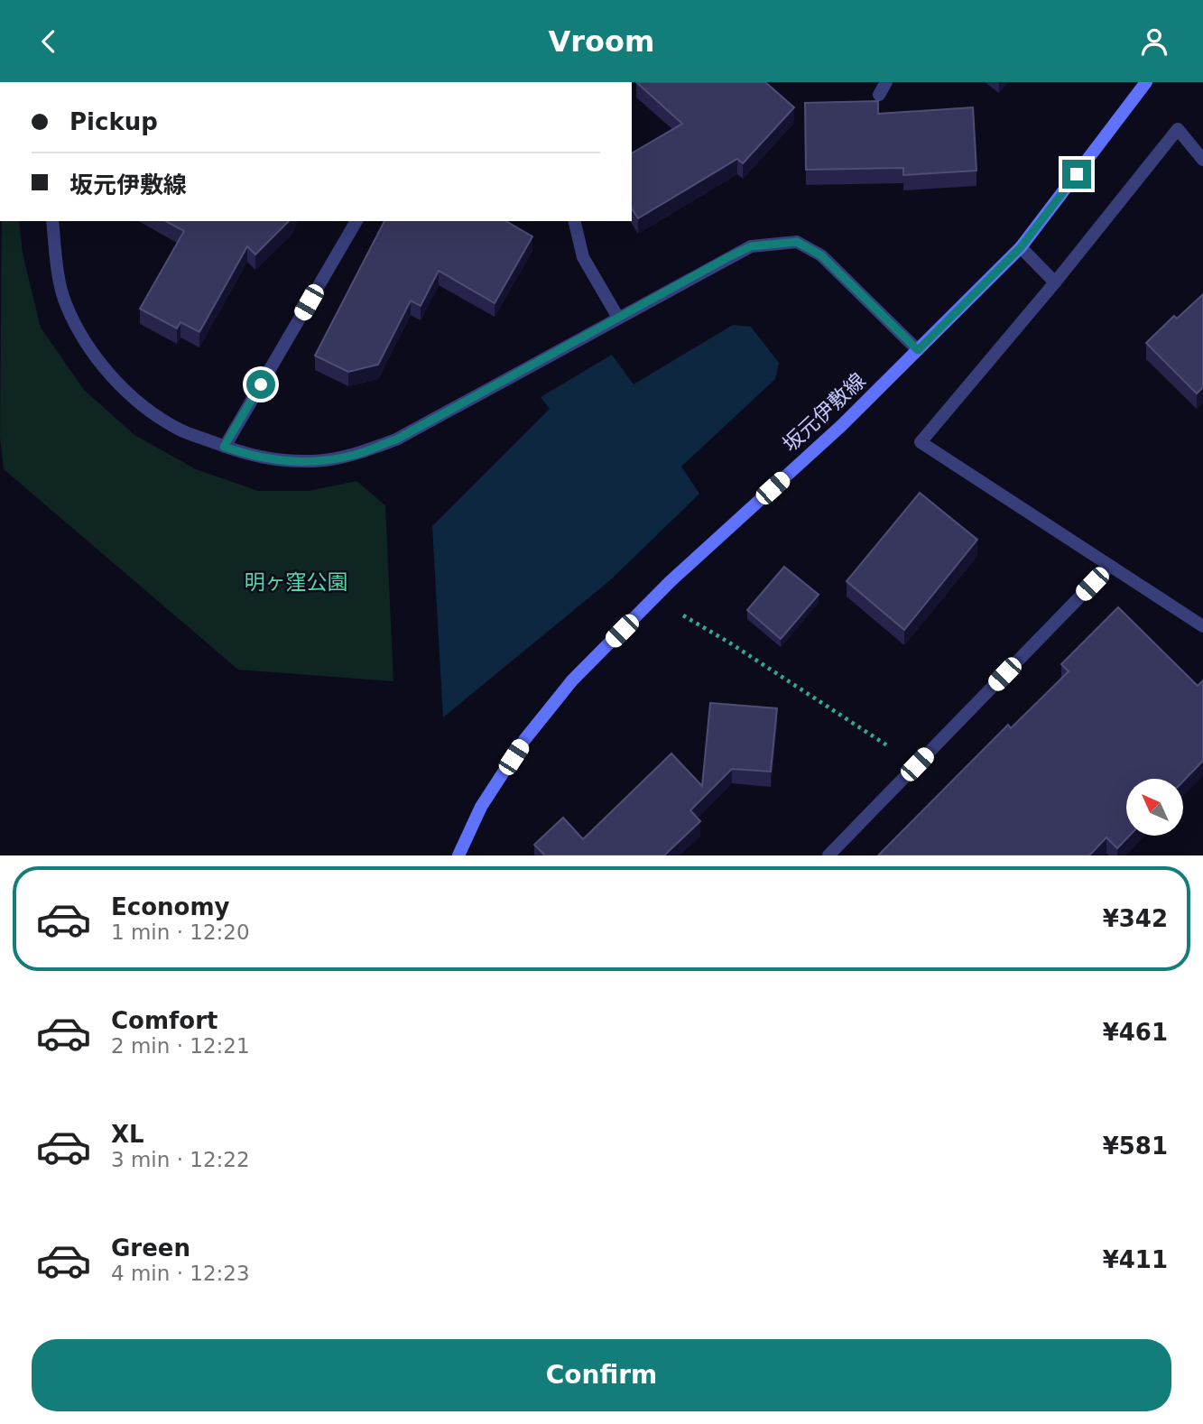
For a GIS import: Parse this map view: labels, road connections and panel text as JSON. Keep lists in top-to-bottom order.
{
  "streets": {
    "main road": ["坂元伊敷線"]
  },
  "parks": ["明ヶ窪公園"],
  "north": "top left",
  "page": {
    "header": "Vroom",
    "banner": ["Pickup", "坂元伊敷線"],
    "list": [
      {
        "name": "Economy",
        "note": "1 min · 12:20",
        "value": "¥342"
      },
      {
        "name": "Comfort",
        "note": "2 min · 12:21",
        "value": "¥461"
      },
      {
        "name": "XL",
        "note": "3 min · 12:22",
        "value": "¥581"
      },
      {
        "name": "Green",
        "note": "4 min · 12:23",
        "value": "¥411"
      }
    ],
    "buttons": "Confirm"
  }
}
